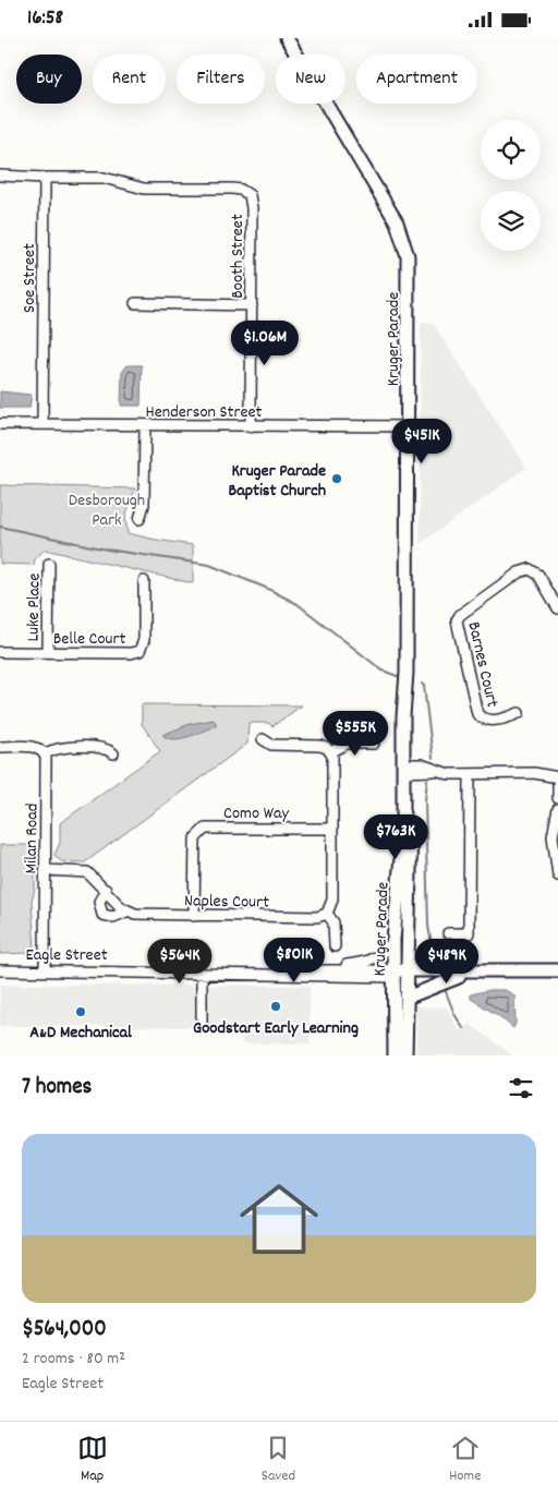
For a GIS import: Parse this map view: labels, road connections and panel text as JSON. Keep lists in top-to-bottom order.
{
  "streets": {
    "street": [
      "Booth Street",
      "Soe Street",
      "Kruger Parade",
      "Henderson Street",
      "Luke Place",
      "Belle Court",
      "Barnes Court",
      "Como Way",
      "Milan Road",
      "Naples Court",
      "Eagle Street"
    ]
  },
  "crossings": [
    ["Booth Street", "Soe Street"],
    ["Booth Street", "Henderson Street"],
    ["Soe Street", "Henderson Street"],
    ["Kruger Parade", "Henderson Street"],
    ["Kruger Parade", "Eagle Street"],
    ["Luke Place", "Belle Court"],
    ["Como Way", "Naples Court"],
    ["Milan Road", "Eagle Street"]
  ],
  "parks": ["Desborough Park"],
  "places": ["Kruger Parade Baptist Church", "Goodstart Early Learning", "A&D Mechanical"],
  "page": {
    "status": "16:58",
    "chip": [
      "Buy",
      "Rent",
      "Filters",
      "New",
      "Apartment"
    ],
    "price": [
      "$1.06M",
      "$451K",
      "$555K",
      "$763K",
      "$801K",
      "$564K",
      "$489K"
    ],
    "heading": "7 homes",
    "list": [
      {
        "name": "$564,000",
        "note": "2 rooms · 80 m² · Eagle Street"
      }
    ],
    "tabs": ["Map", "Saved", "Home"]
  }
}
